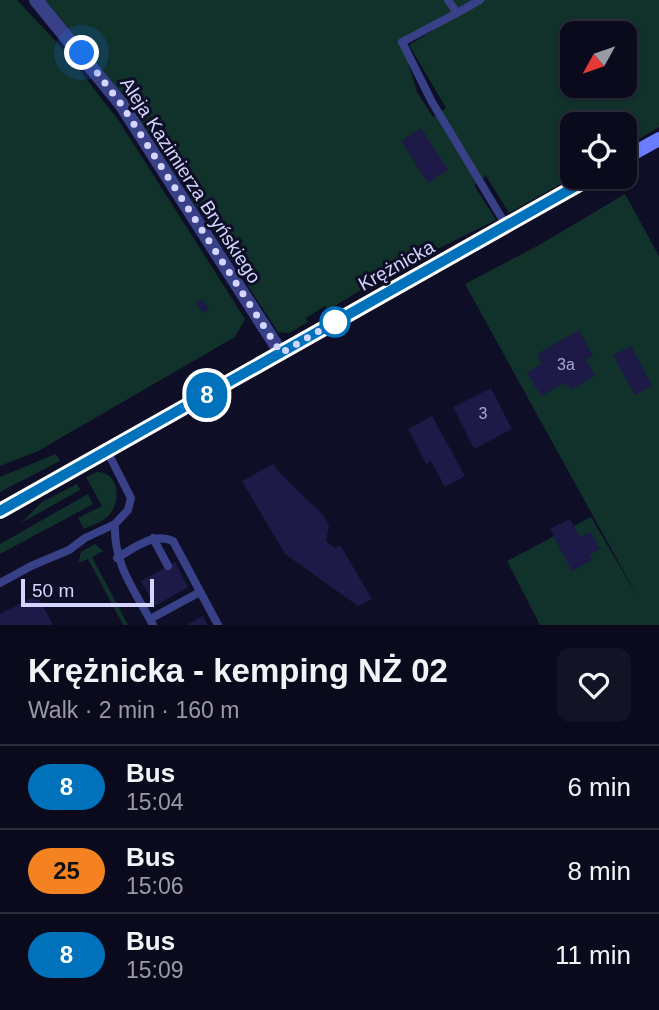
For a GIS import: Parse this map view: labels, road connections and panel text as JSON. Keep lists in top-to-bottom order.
{
  "streets": {
    "street": ["Aleja Kazimierza Bryńskiego", "Krężnicka"]
  },
  "crossings": [
    ["Aleja Kazimierza Bryńskiego", "Krężnicka"]
  ],
  "lines": ["bus line 8"],
  "house_numbers": ["3a", "3"],
  "scale_bar": "50 m",
  "north": "bottom left",
  "page": {
    "on_map": "8",
    "scale": "50 m",
    "heading": ["Krężnicka - kemping NŻ 02", "Walk · 2 min · 160 m"],
    "list": [
      {
        "mark": "8",
        "name": "Bus",
        "note": "15:04",
        "value": "6 min"
      },
      {
        "mark": "25",
        "name": "Bus",
        "note": "15:06",
        "value": "8 min"
      },
      {
        "mark": "8",
        "name": "Bus",
        "note": "15:09",
        "value": "11 min"
      }
    ]
  }
}
